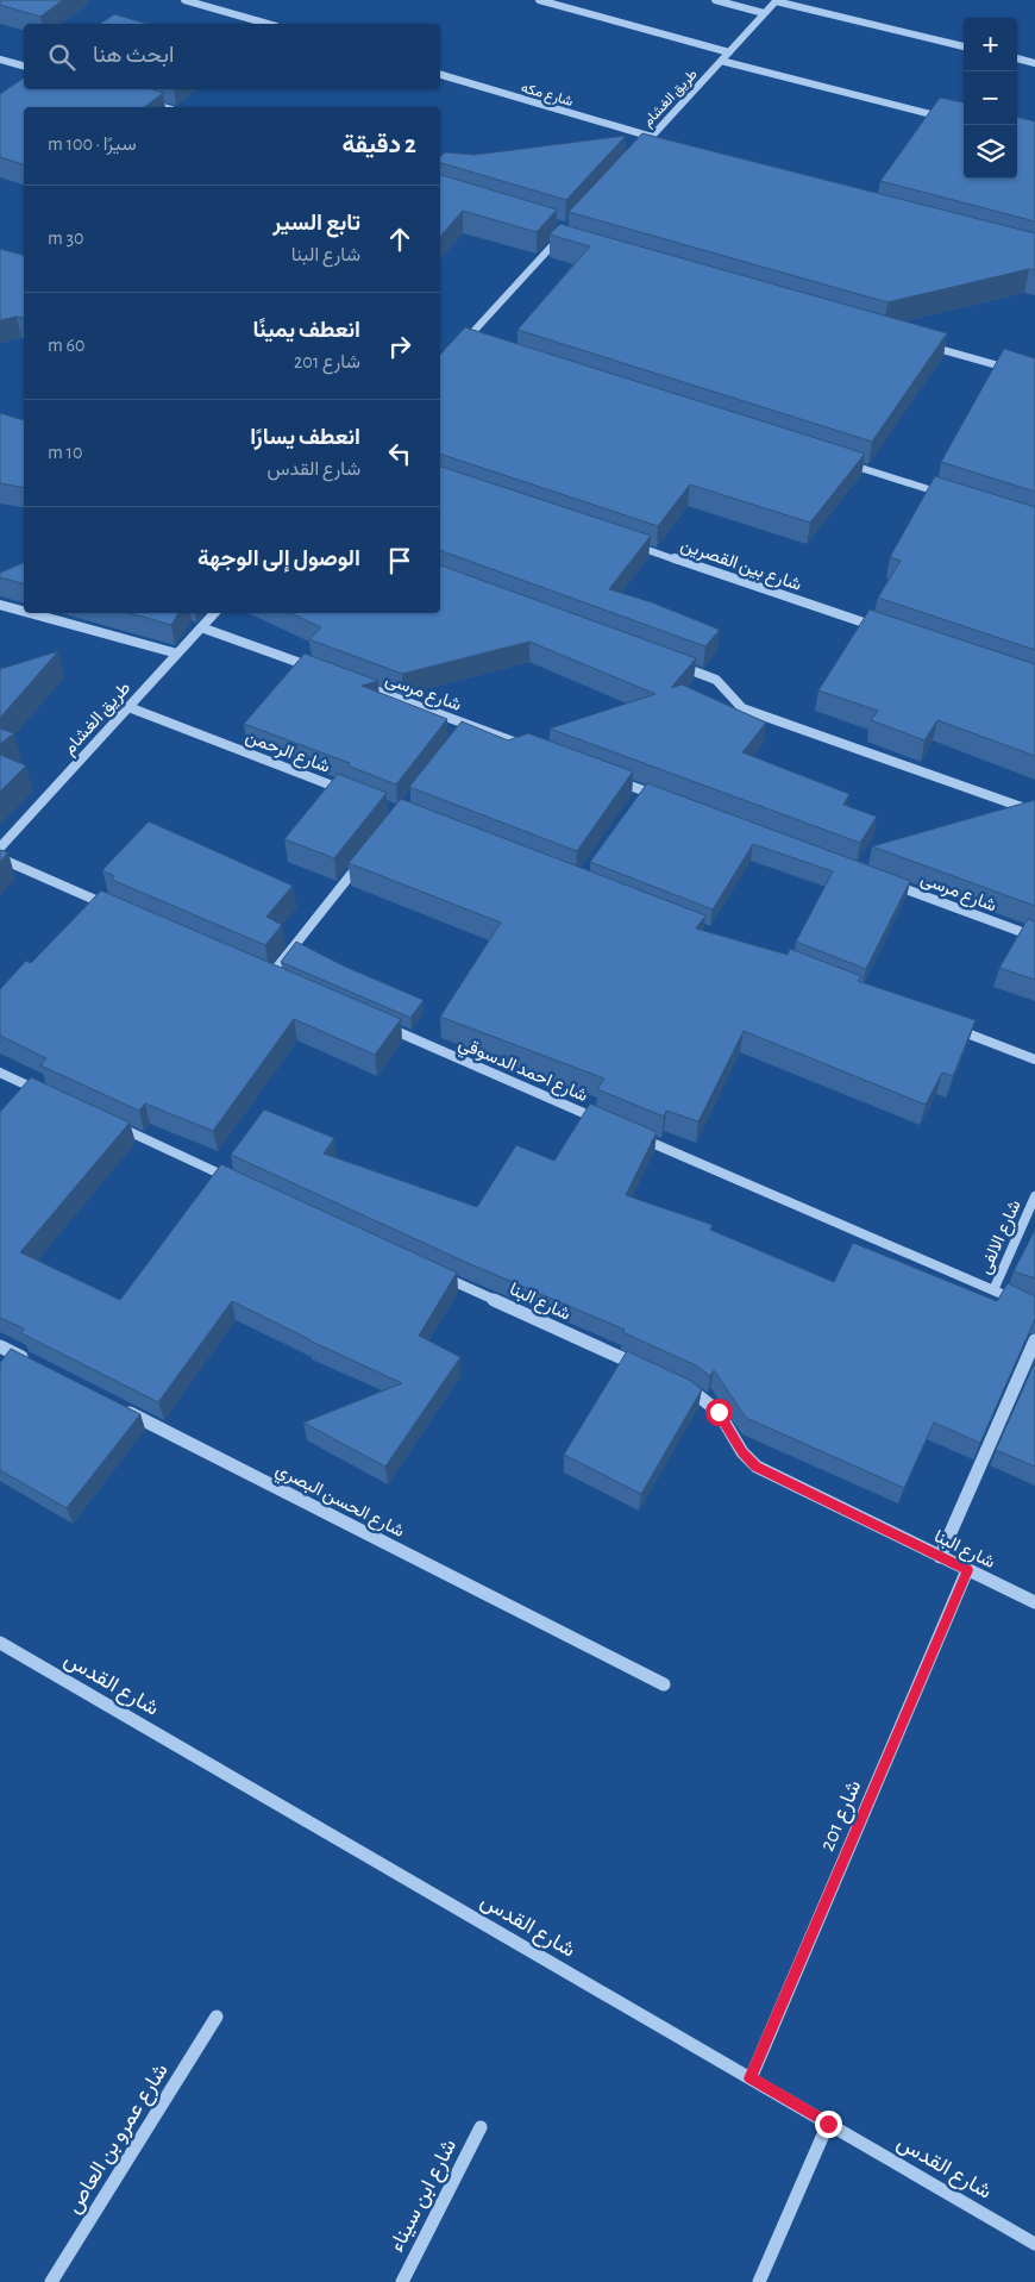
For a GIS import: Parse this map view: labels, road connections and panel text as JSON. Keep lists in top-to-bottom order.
{
  "streets": {
    "street": [
      "شارع مكه",
      "طريق الغشام",
      "شارع بين القصرين",
      "شارع مرسى",
      "شارع الرحمن",
      "شارع احمد الدسوقي",
      "شارع الالفى",
      "شارع البنا",
      "شارع الحسن البصري",
      "شارع القدس",
      "شارع 201",
      "شارع عمرو بن العاص",
      "شارع ابن سيناء"
    ]
  },
  "crossings": [
    ["شارع مكه", "طريق الغشام"],
    ["طريق الغشام", "شارع الرحمن"],
    ["شارع البنا", "شارع 201"],
    ["شارع القدس", "شارع 201"]
  ],
  "page": {
    "map_buttons": ["+", "−"],
    "search": "ابحث هنا",
    "heading": ["2 دقيقة", "سيرًا · 100 m"],
    "list": [
      ["تابع السير", "شارع البنا", "30 m"],
      ["انعطف يمينًا", "شارع 201", "60 m"],
      ["انعطف يسارًا", "شارع القدس", "10 m"],
      "الوصول إلى الوجهة"
    ]
  }
}
